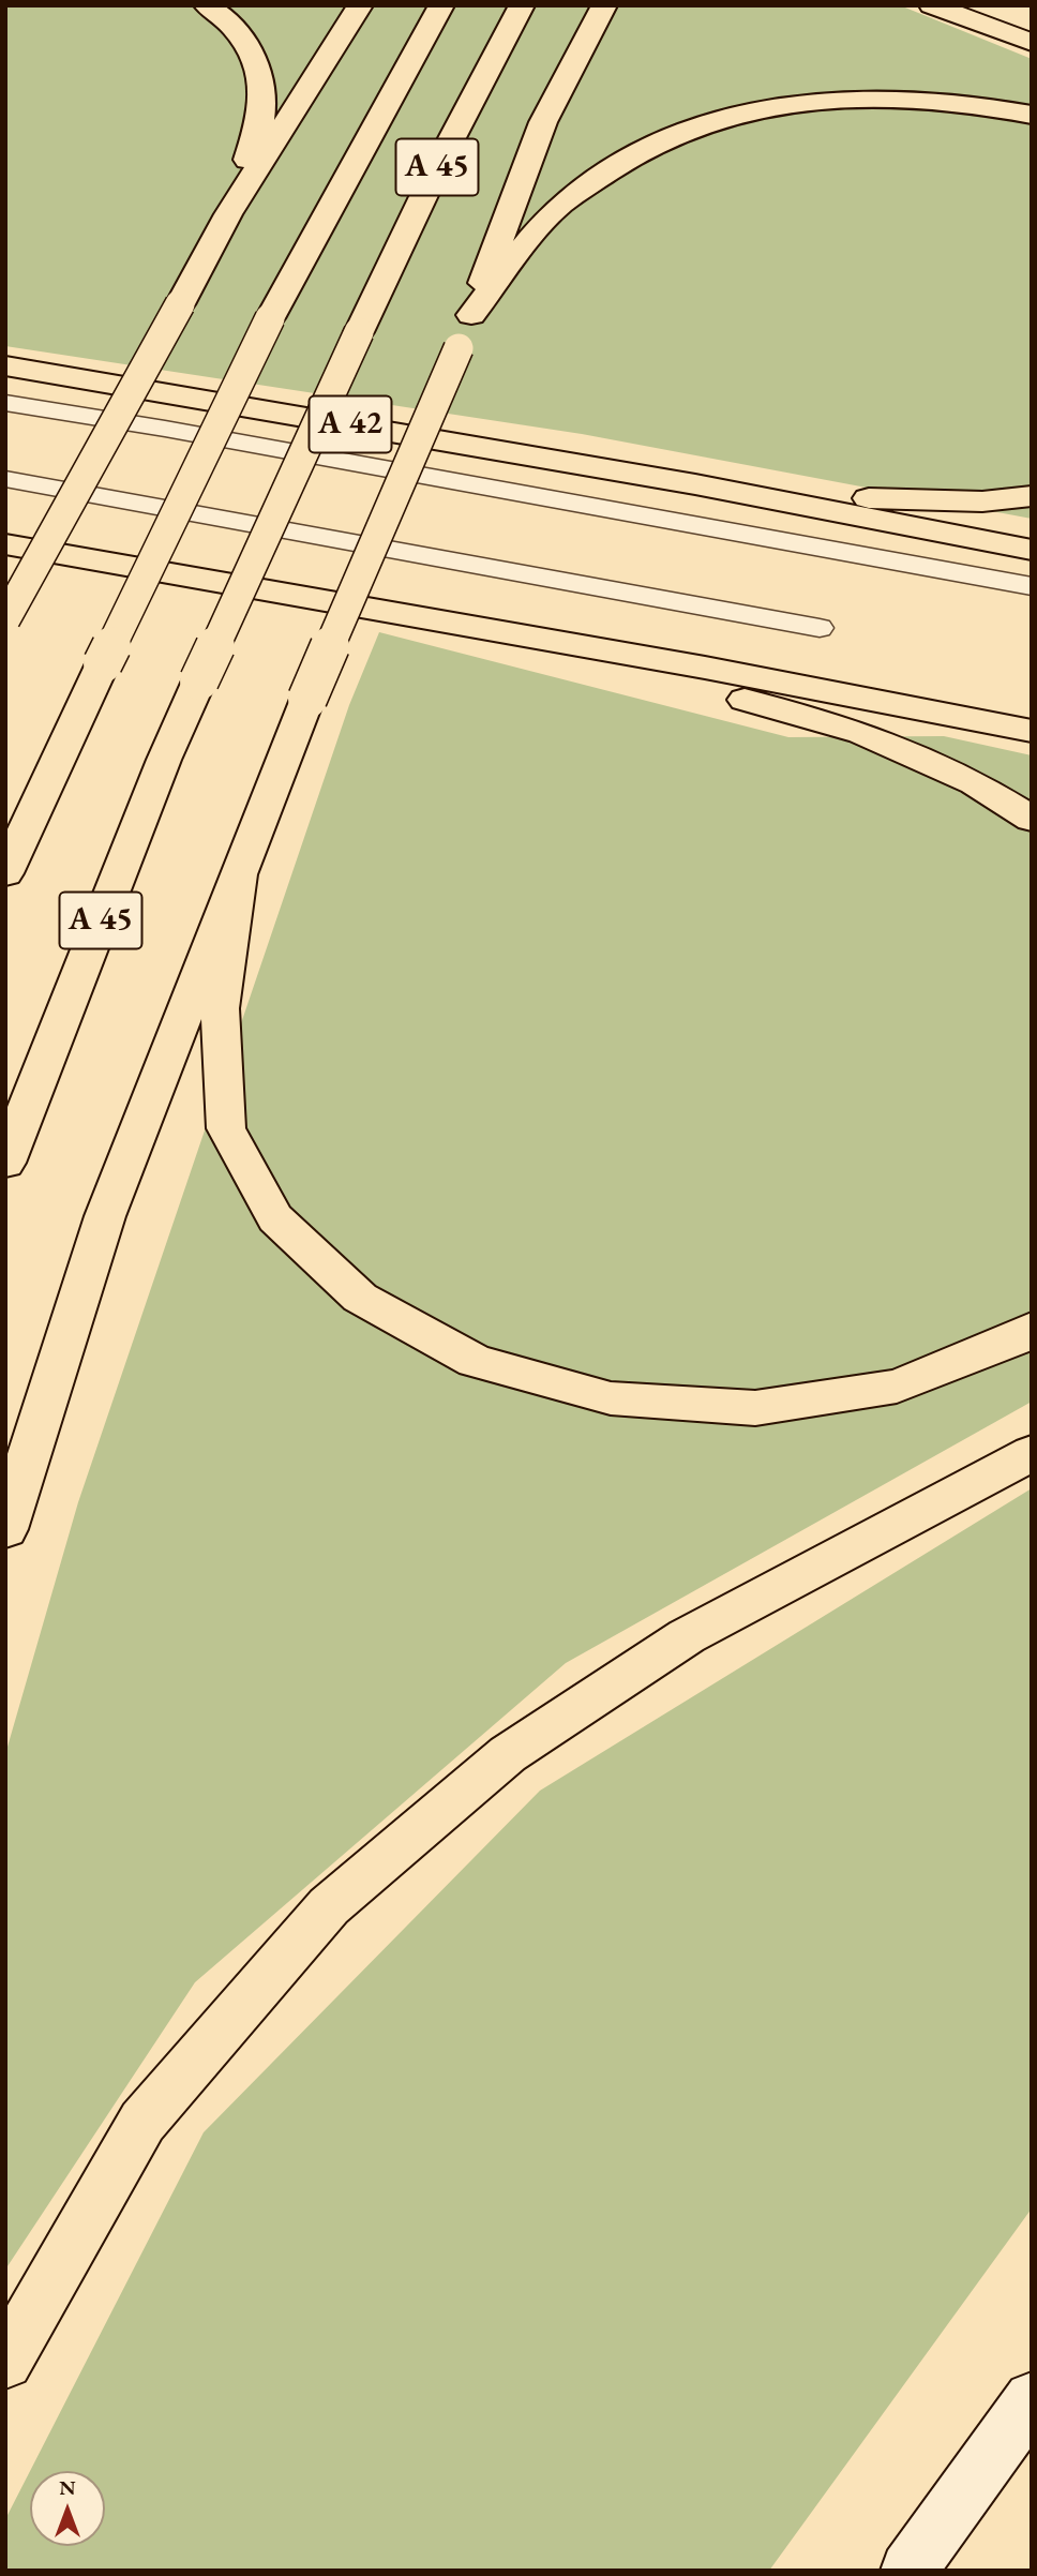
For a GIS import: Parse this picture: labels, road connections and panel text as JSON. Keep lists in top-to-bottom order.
{
  "streets": {
    "highway": ["A 45", "A 42"]
  },
  "north": "top"
}
